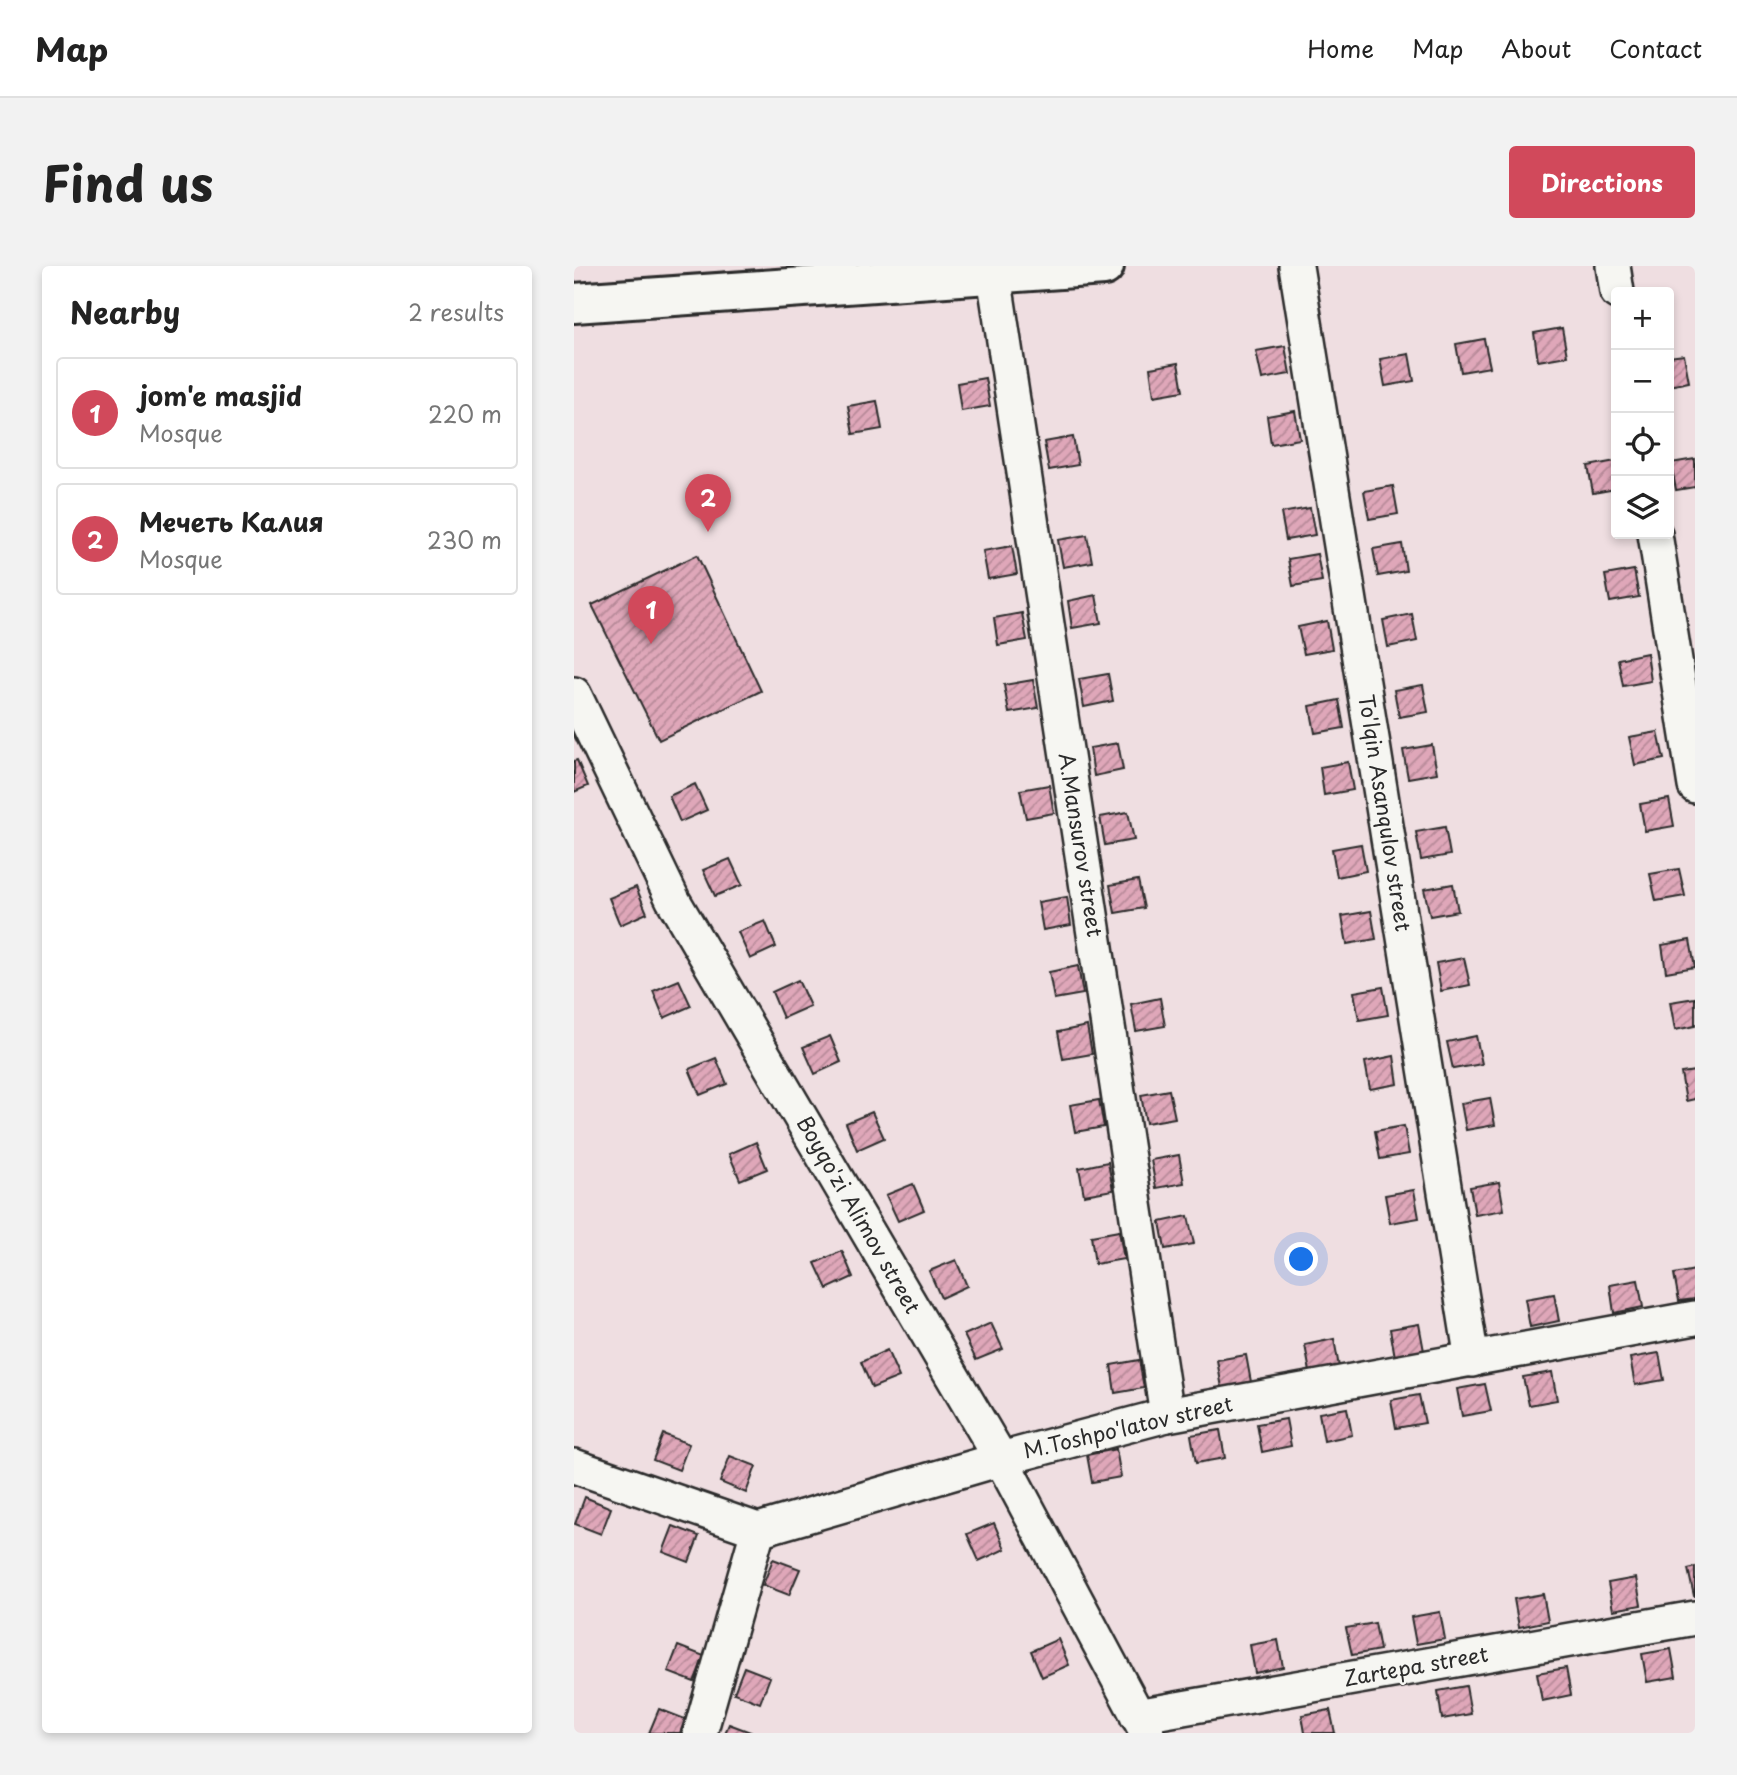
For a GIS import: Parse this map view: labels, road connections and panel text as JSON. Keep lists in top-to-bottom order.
{
  "streets": {
    "street": [
      "To'lqin Asanqulov street",
      "A.Mansurov street",
      "Boyqo'zi Alimov street",
      "М.Toshpo'latov street",
      "Zartepa street"
    ]
  },
  "crossings": [
    ["To'lqin Asanqulov street", "М.Toshpo'latov street"],
    ["A.Mansurov street", "М.Toshpo'latov street"],
    ["Boyqo'zi Alimov street", "М.Toshpo'latov street"],
    ["Boyqo'zi Alimov street", "Zartepa street"]
  ],
  "page": {
    "header": "Map",
    "nav": [
      "Home",
      "Map",
      "About",
      "Contact"
    ],
    "title": "Find us",
    "buttons": "Directions",
    "heading": ["Nearby", "2 results"],
    "map_buttons": ["+", "−"],
    "list": [
      {
        "mark": "1",
        "name": "jom'e masjid",
        "note": "Mosque",
        "value": "220 m"
      },
      {
        "mark": "2",
        "name": "Мечеть Калия",
        "note": "Mosque",
        "value": "230 m"
      }
    ],
    "pins": ["2", "1"]
  }
}
